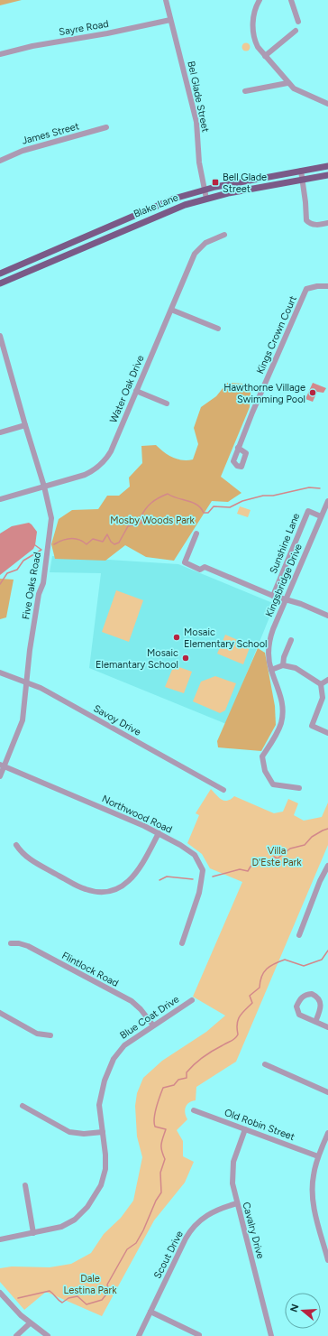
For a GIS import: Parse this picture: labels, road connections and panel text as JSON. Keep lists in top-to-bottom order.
{
  "streets": {
    "main road": ["Blake Lane"],
    "street": [
      "Sayre Road",
      "Bel Glade Street",
      "James Street",
      "Kings Crown Court",
      "Water Oak Drive",
      "Sunshine Lane",
      "Kingsbridge Drive",
      "Five Oaks Road",
      "Savoy Drive",
      "Northwood Road",
      "Flintlock Road",
      "Blue Coat Drive",
      "Old Robin Street",
      "Cavalry Drive",
      "Scout Drive"
    ]
  },
  "crossings": [
    ["Sayre Road", "Bel Glade Street"],
    ["Bel Glade Street", "Blake Lane"],
    ["Water Oak Drive", "Five Oaks Road"],
    ["Sunshine Lane", "Kingsbridge Drive"],
    ["Five Oaks Road", "Savoy Drive"],
    ["Five Oaks Road", "Northwood Road"],
    ["Flintlock Road", "Blue Coat Drive"],
    ["Old Robin Street", "Cavalry Drive"],
    ["Cavalry Drive", "Scout Drive"]
  ],
  "parks": ["Mosby Woods Park", "Villa D'Este Park", "Dale Lestina Park"],
  "places": {
    "transit": ["Bell Glade Street"],
    "other": ["Hawthorne Village Swimming Pool", "Mosaic Elementary School", "Mosaic Elemantary School"]
  },
  "north": "left"
}
